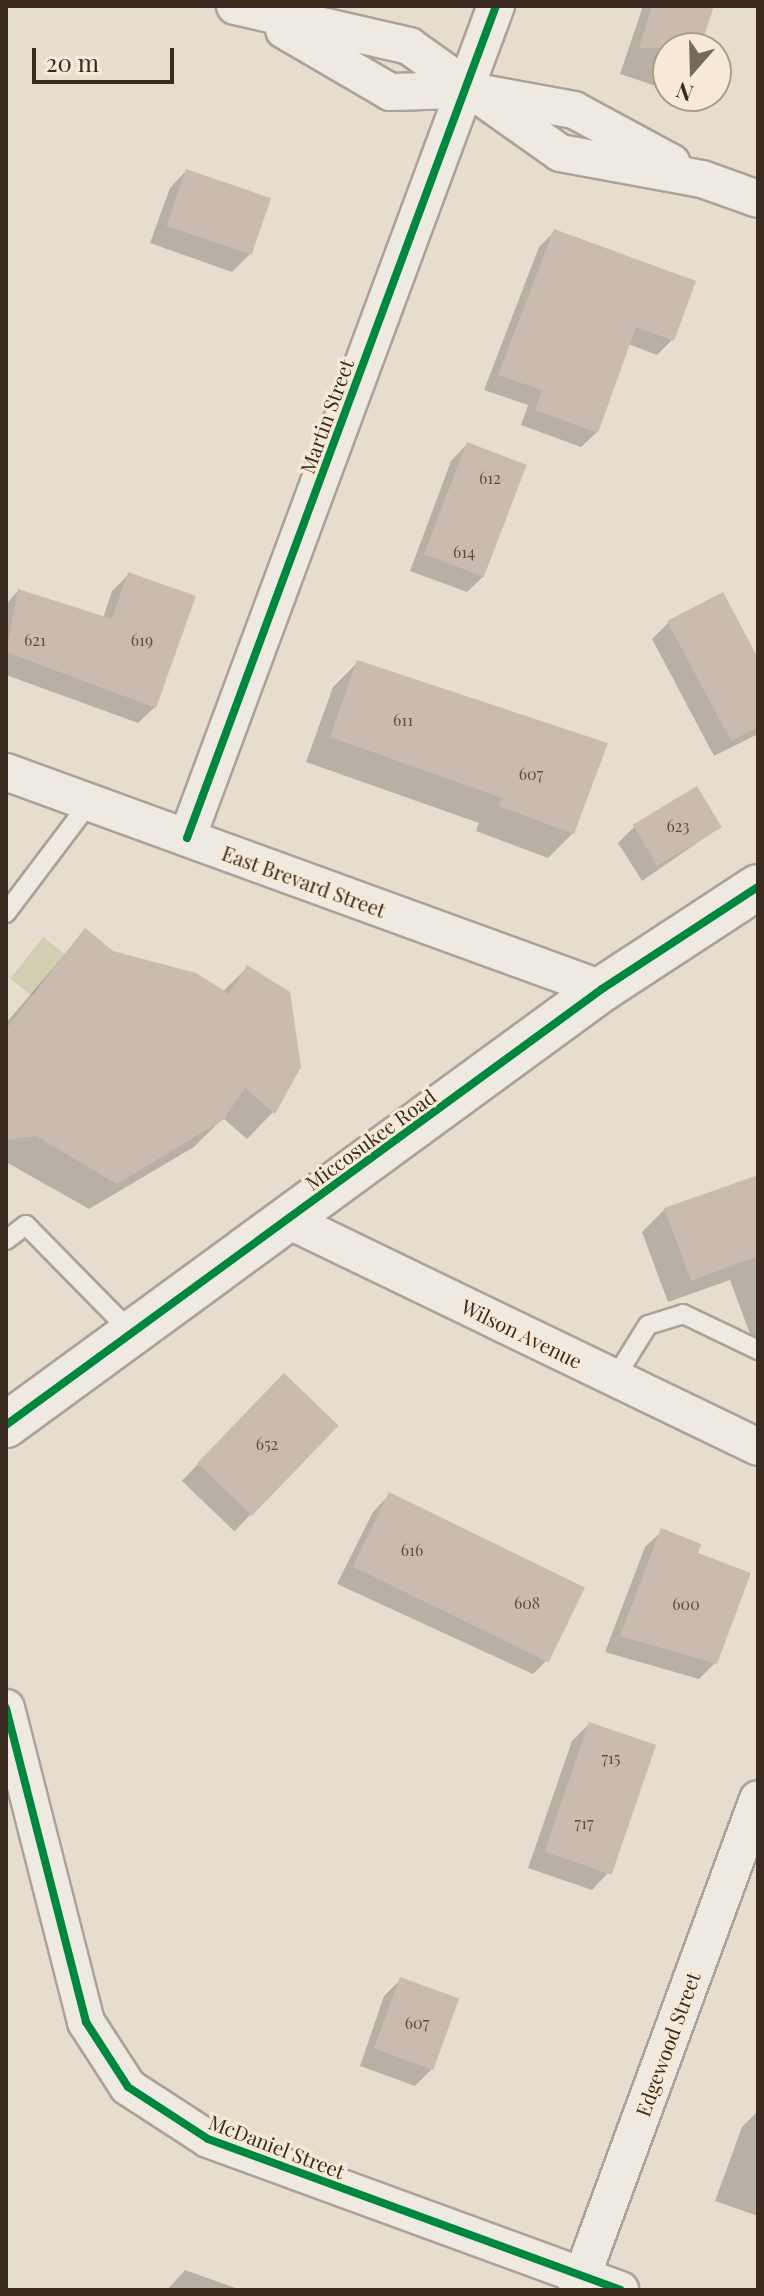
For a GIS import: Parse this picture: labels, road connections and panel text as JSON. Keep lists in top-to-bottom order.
{
  "streets": {
    "street": [
      "Martin Street",
      "East Brevard Street",
      "Miccosukee Road",
      "Wilson Avenue",
      "Edgewood Street",
      "McDaniel Street"
    ]
  },
  "crossings": [
    ["Martin Street", "East Brevard Street"],
    ["East Brevard Street", "Miccosukee Road"],
    ["Miccosukee Road", "Wilson Avenue"],
    ["Edgewood Street", "McDaniel Street"]
  ],
  "house_numbers": [
    "612",
    "614",
    "621",
    "619",
    "611",
    "607",
    "623",
    "652",
    "616",
    "608",
    "600",
    "715",
    "717",
    "607"
  ],
  "scale_bar": "20 m",
  "north": "bottom"
}
